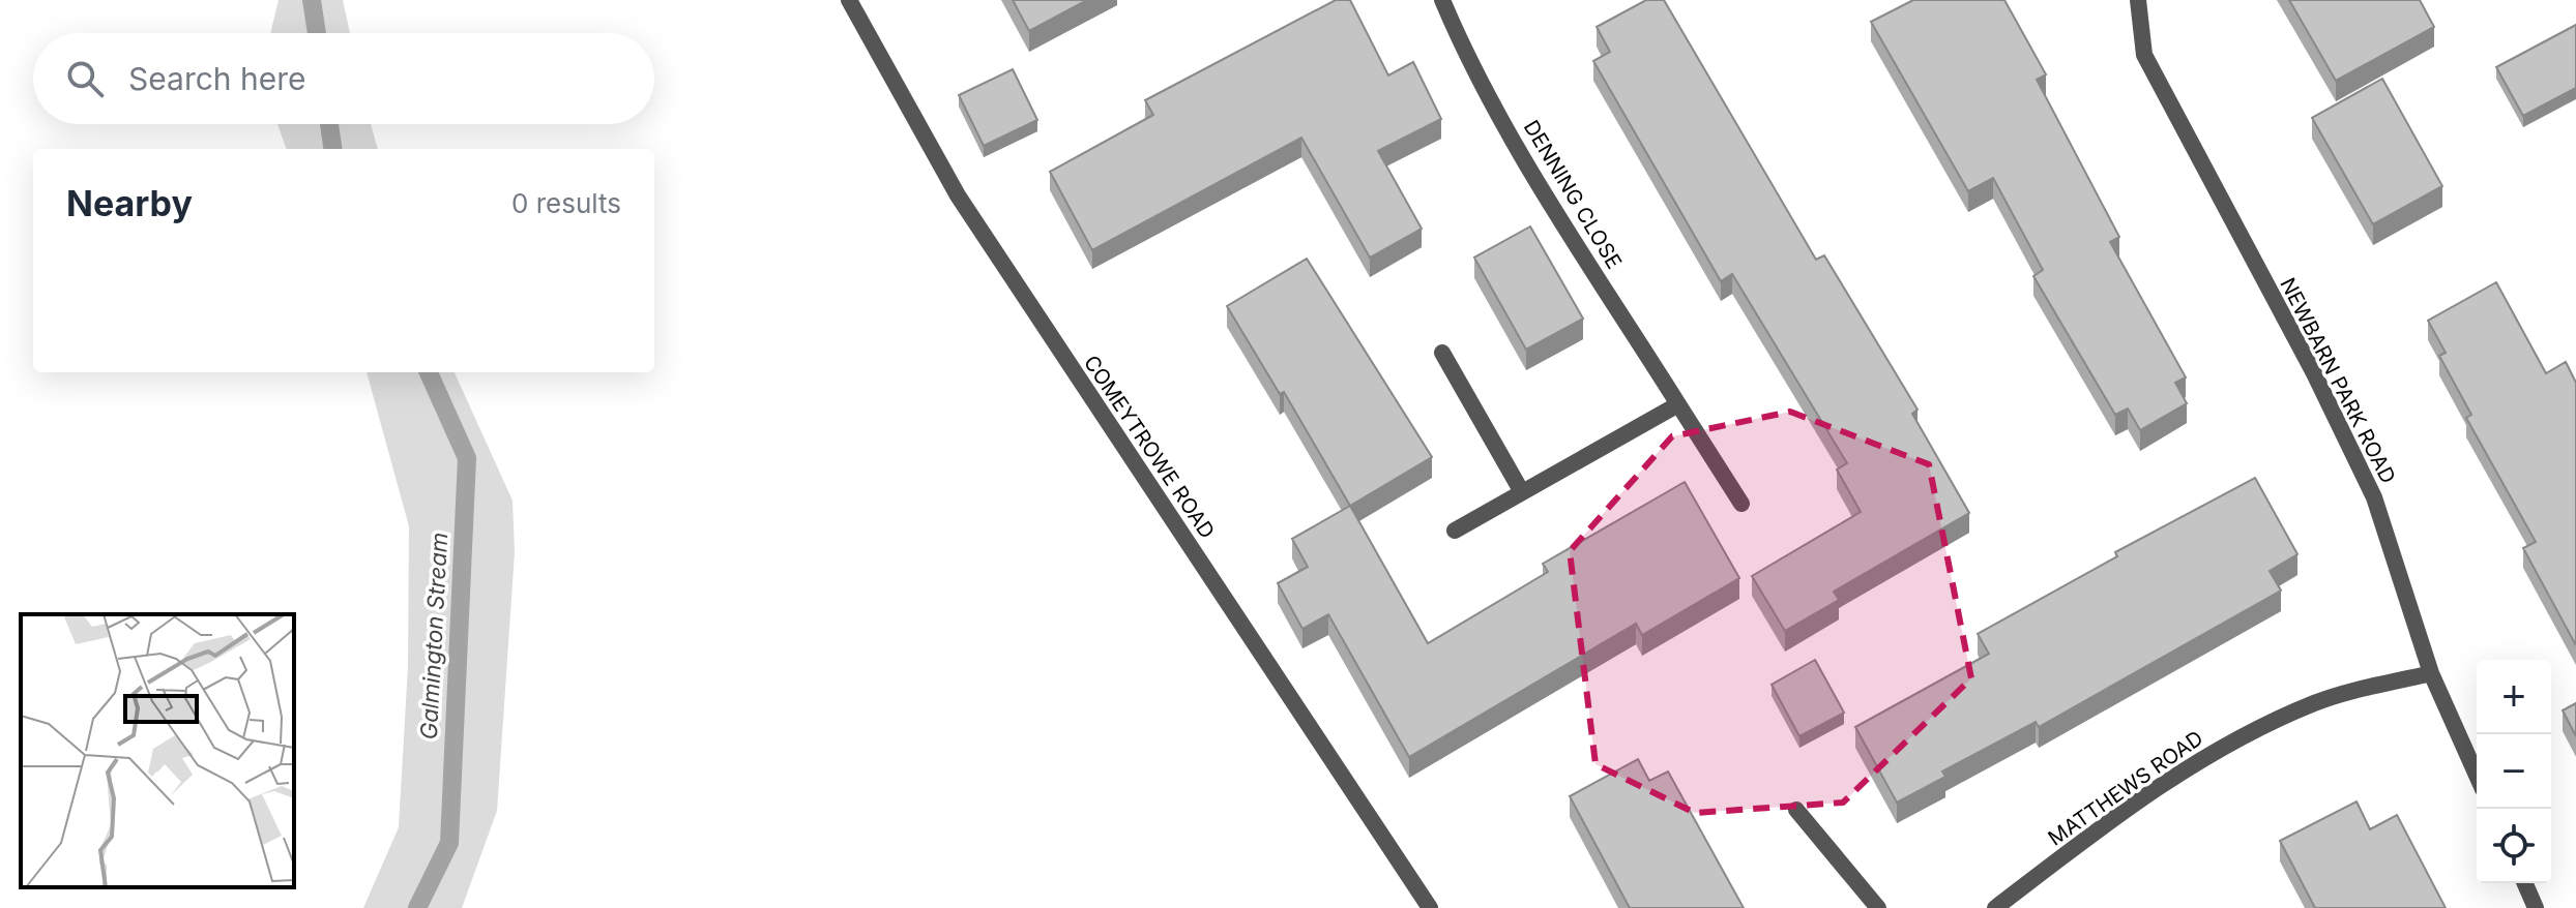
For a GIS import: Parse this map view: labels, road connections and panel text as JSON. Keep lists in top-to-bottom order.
{
  "streets": {
    "street": [
      "DENNING CLOSE",
      "NEWBARN PARK ROAD",
      "COMEYTROWE ROAD",
      "MATTHEWS ROAD"
    ]
  },
  "crossings": [
    ["NEWBARN PARK ROAD", "MATTHEWS ROAD"]
  ],
  "water": ["Galmington Stream"],
  "page": {
    "search": "Search here",
    "heading": ["Nearby", "0 results"],
    "map_buttons": ["+", "−"]
  }
}
